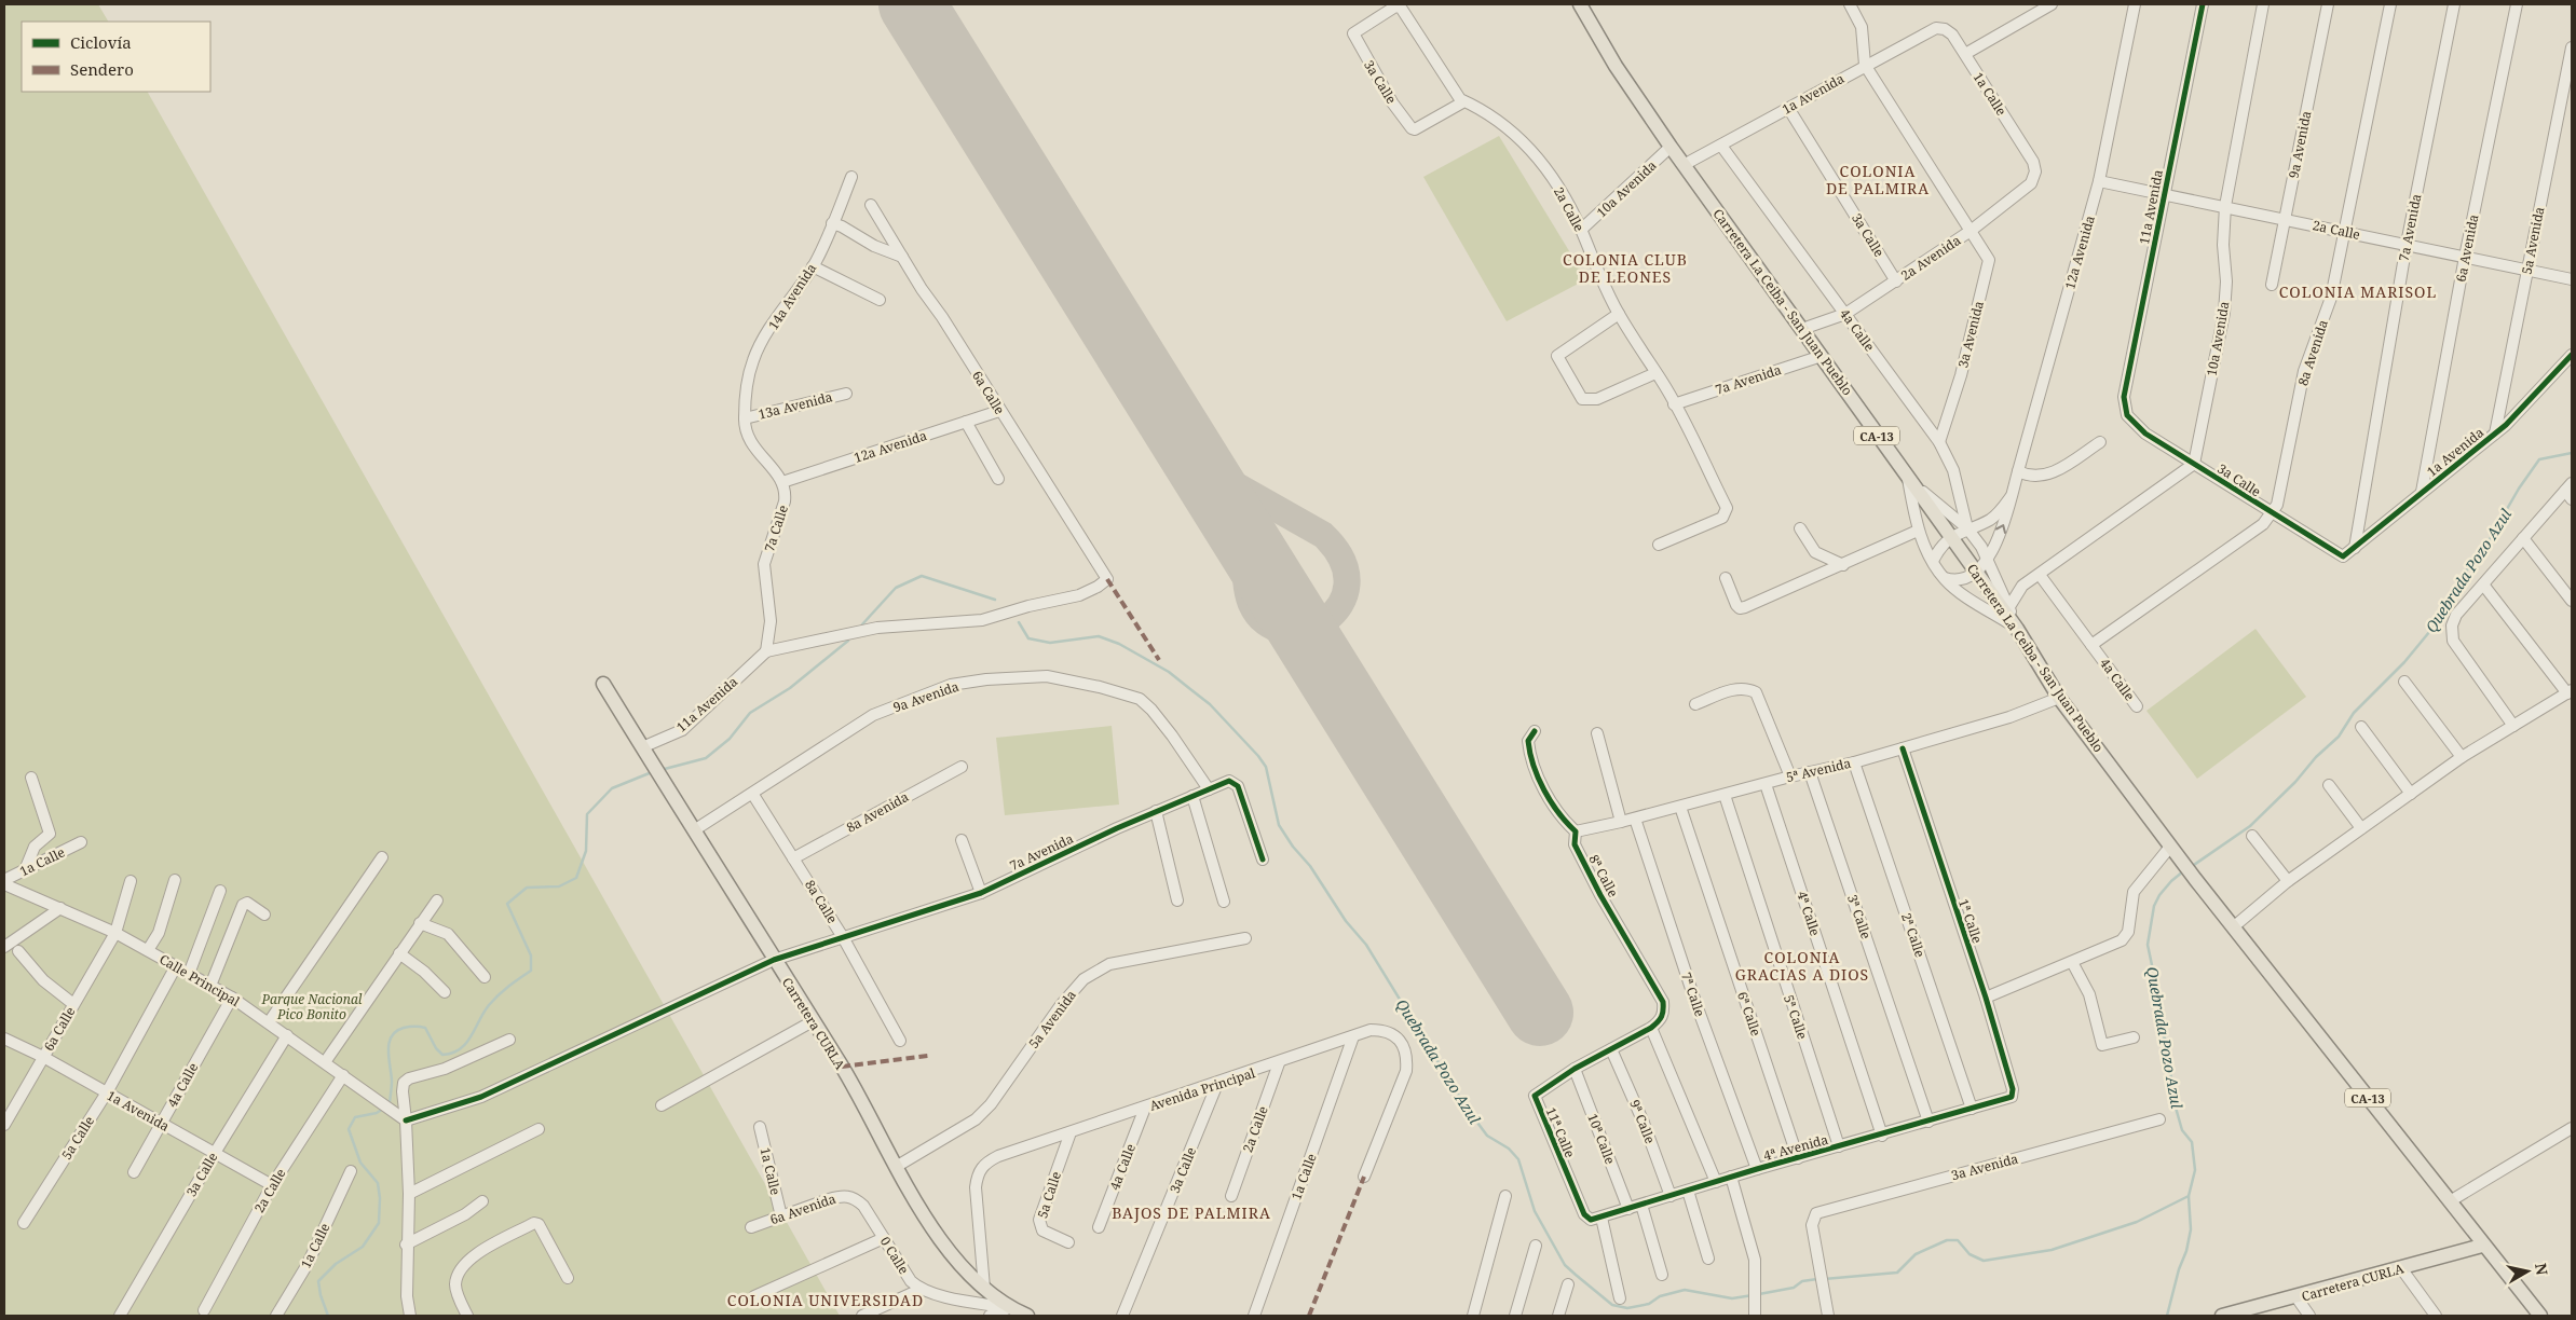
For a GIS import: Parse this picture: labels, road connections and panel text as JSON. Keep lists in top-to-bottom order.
{
  "streets": {
    "main road": ["Carretera La Ceiba - San Juan Pueblo", "CA-13", "Carretera CURLA"],
    "street": [
      "3a Calle",
      "1a Avenida",
      "1a Calle",
      "9a Avenida",
      "10a Avenida",
      "11a Avenida",
      "2a Calle",
      "7a Avenida",
      "5a Avenida",
      "6a Avenida",
      "12a Avenida",
      "2a Avenida",
      "14a Avenida",
      "4a Calle",
      "3a Avenida",
      "8a Avenida",
      "6a Calle",
      "13a Avenida",
      "7a Calle",
      "5ª Avenida",
      "8ª Calle",
      "8a Calle",
      "4ª Calle",
      "3ª Calle",
      "1ª Calle",
      "2ª Calle",
      "Calle Principal",
      "7ª Calle",
      "6ª Calle",
      "5ª Calle",
      "Avenida Principal",
      "9ª Calle",
      "11ª Calle",
      "5a Calle",
      "10ª Calle",
      "4ª Avenida",
      "0 Calle"
    ]
  },
  "crossings": [
    ["3a Calle", "1a Avenida"],
    ["3a Calle", "10a Avenida"],
    ["3a Calle", "11a Avenida"],
    ["3a Calle", "2a Calle"],
    ["3a Calle", "2a Avenida"],
    ["3a Calle", "8a Avenida"],
    ["3a Calle", "Calle Principal"],
    ["3a Calle", "Avenida Principal"],
    ["1a Avenida", "1a Calle"],
    ["1a Avenida", "2a Calle"],
    ["1a Avenida", "7a Avenida"],
    ["1a Avenida", "5a Avenida"],
    ["1a Avenida", "6a Avenida"],
    ["1a Avenida", "Carretera La Ceiba - San Juan Pueblo"],
    ["1a Avenida", "4a Calle"],
    ["1a Avenida", "6a Calle"],
    ["1a Avenida", "5a Calle"],
    ["1a Calle", "6a Avenida"],
    ["1a Calle", "2a Avenida"],
    ["1a Calle", "Calle Principal"],
    ["1a Calle", "Avenida Principal"],
    ["9a Avenida", "2a Calle"],
    ["9a Avenida", "7a Avenida"],
    ["9a Avenida", "8a Calle"],
    ["9a Avenida", "Carretera CURLA"],
    ["10a Avenida", "2a Calle"],
    ["10a Avenida", "Carretera La Ceiba - San Juan Pueblo"],
    ["11a Avenida", "2a Calle"],
    ["11a Avenida", "6a Calle"],
    ["11a Avenida", "7a Calle"],
    ["11a Avenida", "Carretera CURLA"],
    ["2a Calle", "7a Avenida"],
    ["2a Calle", "5a Avenida"],
    ["2a Calle", "6a Avenida"],
    ["2a Calle", "12a Avenida"],
    ["2a Calle", "8a Avenida"],
    ["2a Calle", "Calle Principal"],
    ["2a Calle", "Avenida Principal"],
    ["7a Avenida", "Carretera La Ceiba - San Juan Pueblo"],
    ["7a Avenida", "8a Calle"],
    ["7a Avenida", "Calle Principal"],
    ["7a Avenida", "Carretera CURLA"],
    ["5a Avenida", "Carretera CURLA"],
    ["6a Avenida", "0 Calle"],
    ["12a Avenida", "Carretera La Ceiba - San Juan Pueblo"],
    ["12a Avenida", "4a Calle"],
    ["12a Avenida", "6a Calle"],
    ["12a Avenida", "7a Calle"],
    ["2a Avenida", "Carretera La Ceiba - San Juan Pueblo"],
    ["2a Avenida", "4a Calle"],
    ["2a Avenida", "3a Avenida"],
    ["14a Avenida", "13a Avenida"],
    ["Carretera La Ceiba - San Juan Pueblo", "5ª Avenida"],
    ["Carretera La Ceiba - San Juan Pueblo", "Carretera CURLA"],
    ["4a Calle", "3a Avenida"],
    ["4a Calle", "8a Avenida"],
    ["4a Calle", "Calle Principal"],
    ["4a Calle", "Avenida Principal"],
    ["8a Avenida", "8a Calle"],
    ["6a Calle", "7a Calle"],
    ["6a Calle", "Calle Principal"],
    ["5ª Avenida", "8ª Calle"],
    ["5ª Avenida", "4ª Calle"],
    ["5ª Avenida", "3ª Calle"],
    ["5ª Avenida", "1ª Calle"],
    ["5ª Avenida", "2ª Calle"],
    ["5ª Avenida", "7ª Calle"],
    ["5ª Avenida", "6ª Calle"],
    ["5ª Avenida", "5ª Calle"],
    ["4ª Calle", "4ª Avenida"],
    ["3ª Calle", "4ª Avenida"],
    ["1ª Calle", "4ª Avenida"],
    ["2ª Calle", "4ª Avenida"],
    ["Calle Principal", "5a Calle"],
    ["7ª Calle", "4ª Avenida"],
    ["6ª Calle", "4ª Avenida"],
    ["5ª Calle", "4ª Avenida"],
    ["Carretera CURLA", "Avenida Principal"],
    ["Avenida Principal", "5a Calle"],
    ["9ª Calle", "4ª Avenida"],
    ["11ª Calle", "10ª Calle"],
    ["11ª Calle", "4ª Avenida"],
    ["10ª Calle", "4ª Avenida"]
  ],
  "districts": [
    "COLONIA DE PALMIRA",
    "COLONIA CLUB DE LEONES",
    "COLONIA MARISOL",
    "COLONIA GRACIAS A DIOS",
    "BAJOS DE PALMIRA",
    "COLONIA UNIVERSIDAD"
  ],
  "water": ["Quebrada Pozo Azul"],
  "parks": ["Parque Nacional Pico Bonito"],
  "legend": ["Ciclovía", "Sendero"],
  "north": "right"
}
